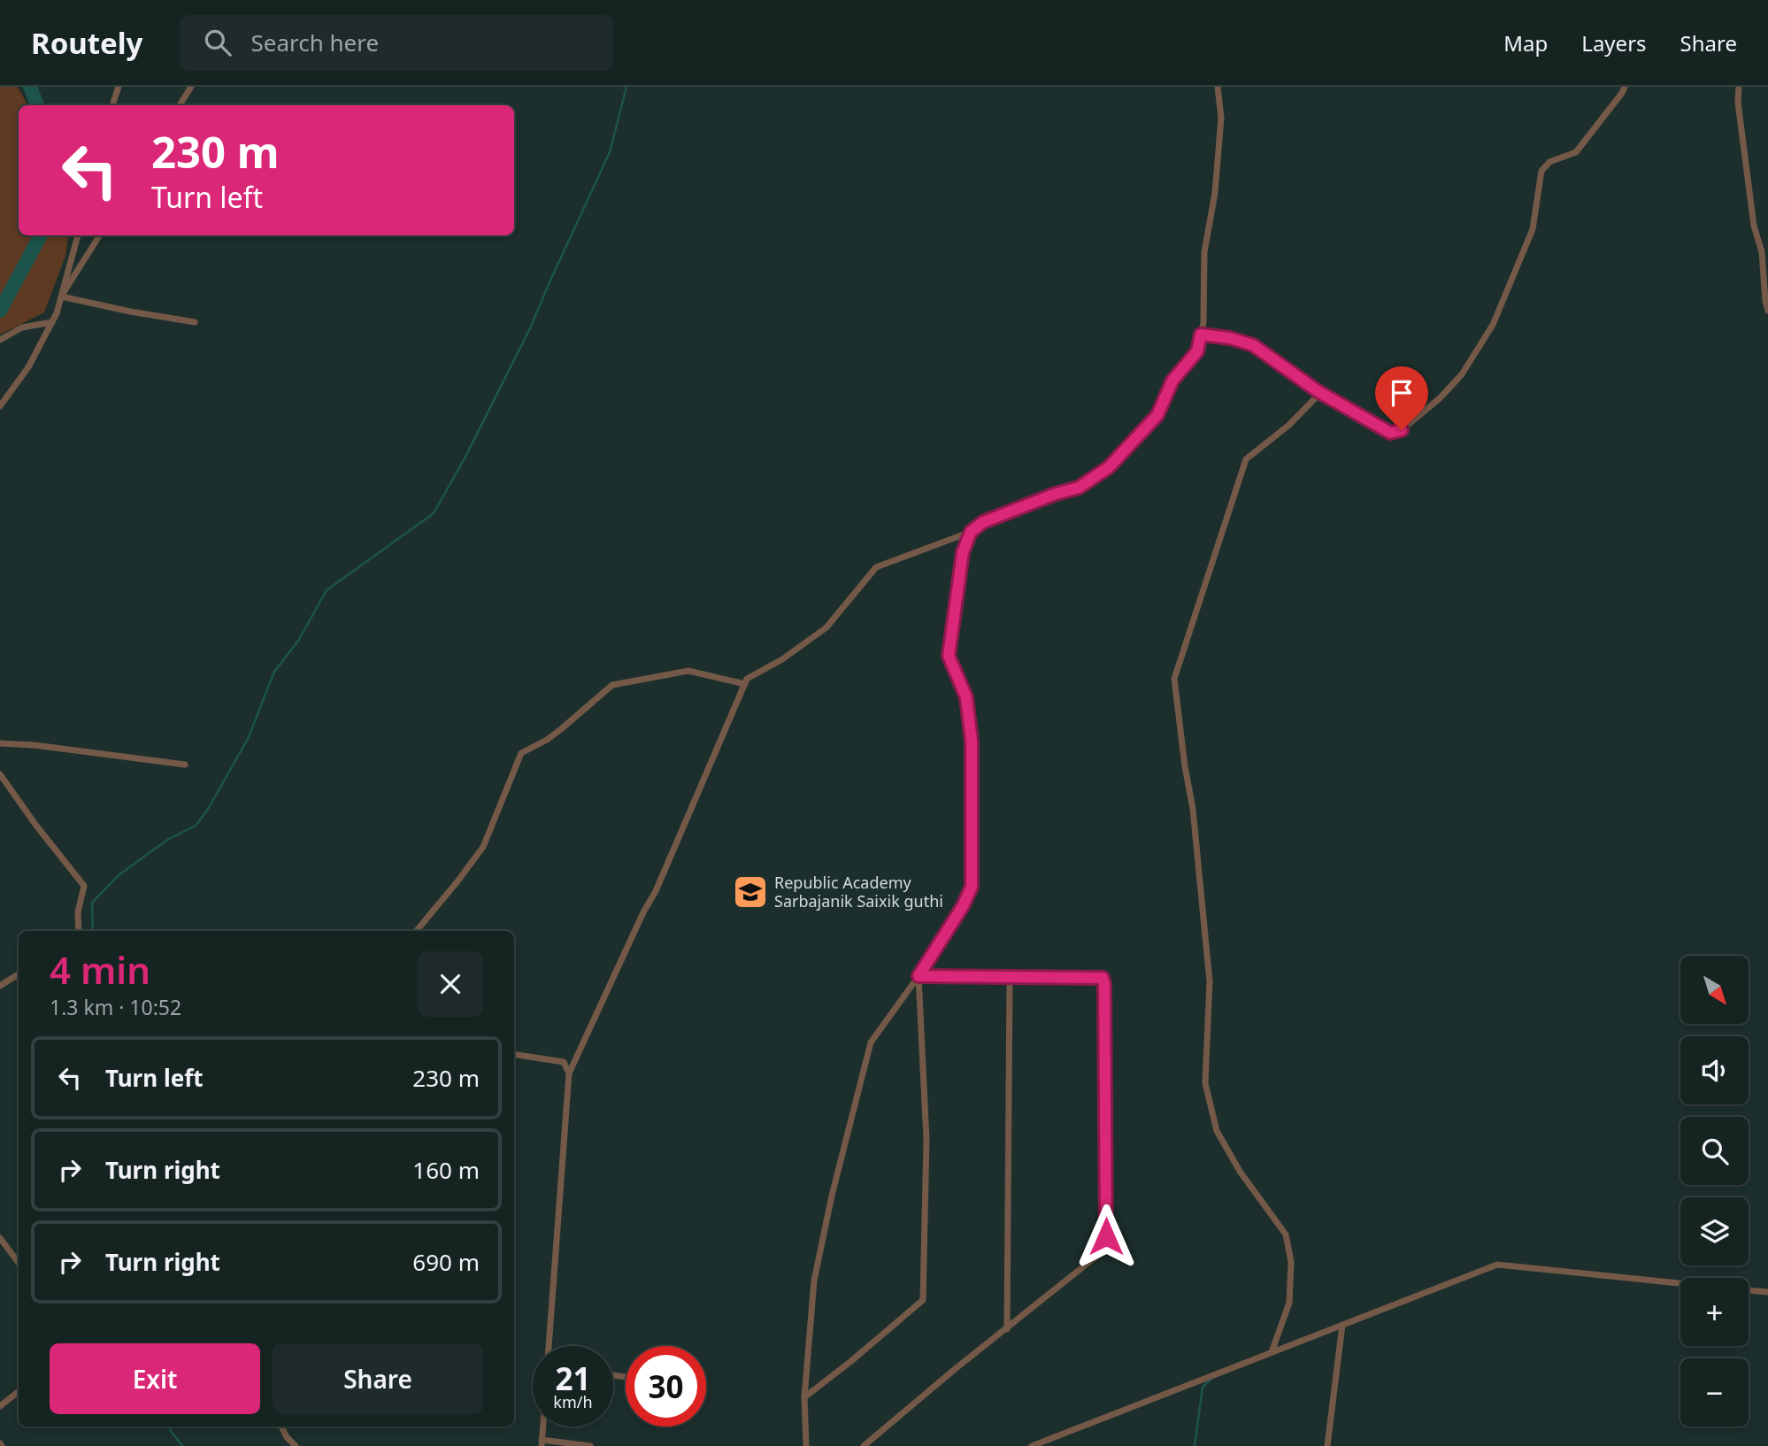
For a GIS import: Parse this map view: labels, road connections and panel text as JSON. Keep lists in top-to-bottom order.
{
  "places": {
    "school or university": ["Republic Academy Sarbajanik Saixik guthi"]
  },
  "north": "bottom right",
  "page": {
    "header": "Routely",
    "search": "Search here",
    "nav": ["Map", "Layers", "Share"],
    "turn": ["230 m", "Turn left"],
    "heading": ["4 min", "1.3 km · 10:52"],
    "map_buttons": ["+", "−"],
    "list": [
      {
        "name": "Turn left",
        "value": "230 m"
      },
      {
        "name": "Turn right",
        "value": "160 m"
      },
      {
        "name": "Turn right",
        "value": "690 m"
      }
    ],
    "buttons": ["Exit", "Share"],
    "speed": "21 km/h",
    "limit": "30"
  }
}
